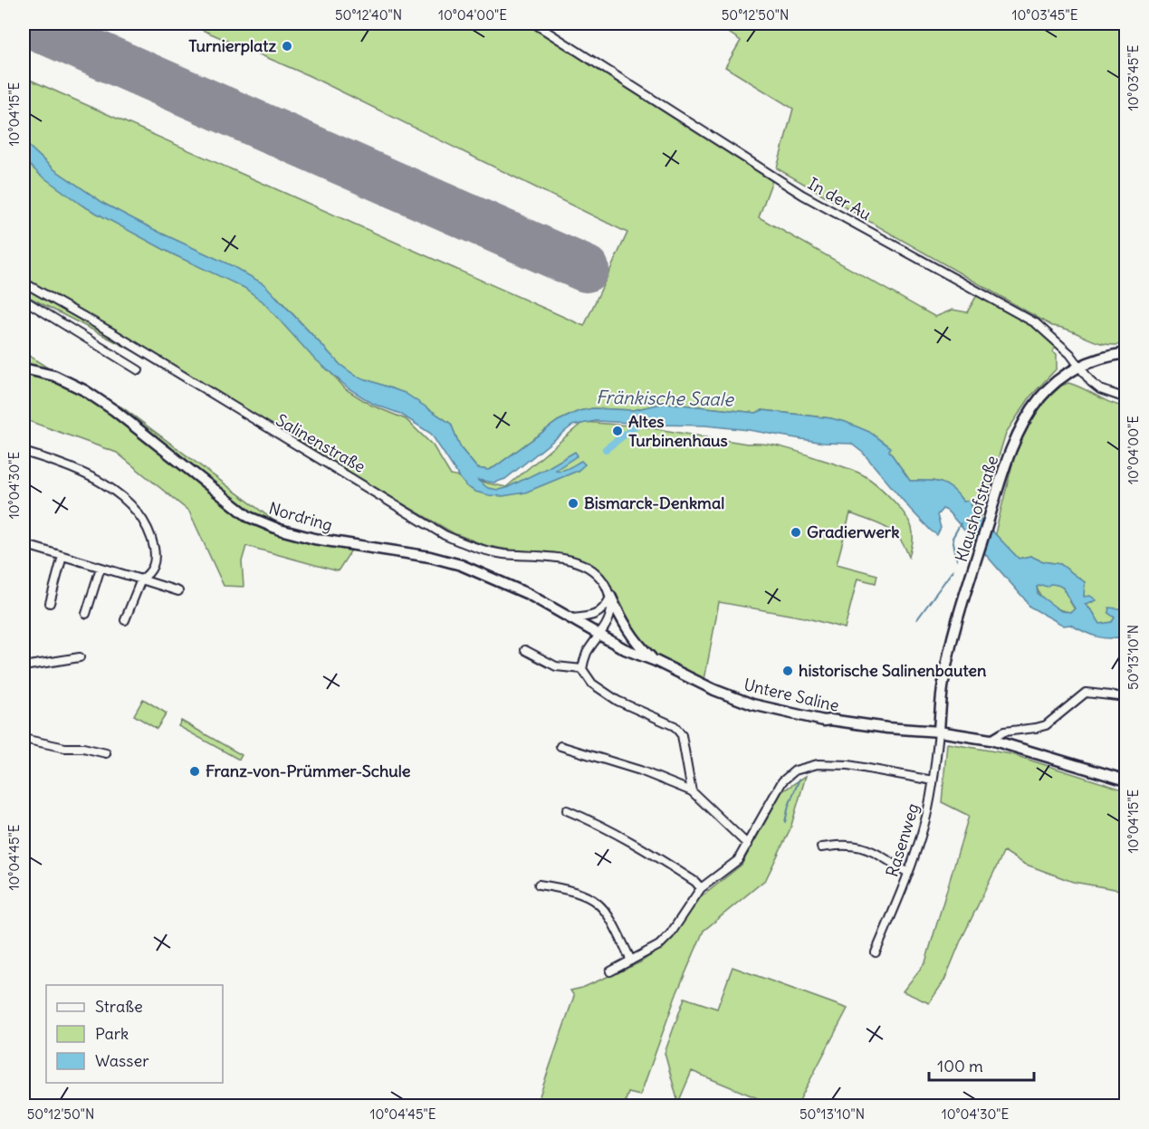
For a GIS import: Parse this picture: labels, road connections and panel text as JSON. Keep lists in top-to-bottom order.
{
  "streets": {
    "main road": ["Klaushofstraße", "Nordring", "Untere Saline"],
    "street": ["In der Au", "Salinenstraße", "Rasenweg"]
  },
  "crossings": [
    ["In der Au", "Klaushofstraße"],
    ["Klaushofstraße", "Untere Saline"],
    ["Klaushofstraße", "Rasenweg"],
    ["Nordring", "Untere Saline"],
    ["Untere Saline", "Rasenweg"]
  ],
  "water": ["Fränkische Saale"],
  "places": [
    "Turnierplatz",
    "Altes Turbinenhaus",
    "Bismarck-Denkmal",
    "Gradierwerk",
    "historische Salinenbauten",
    "Franz-von-Prümmer-Schule"
  ],
  "legend": ["Straße", "Park", "Wasser"],
  "scale_bar": "100 m",
  "coordinates": [
    "50°12'40\"N",
    "10°04'00\"E",
    "50°12'50\"N",
    "10°03'45\"E",
    "10°04'15\"E",
    "10°04'30\"E",
    "50°13'10\"N",
    "10°04'45\"E"
  ]
}
